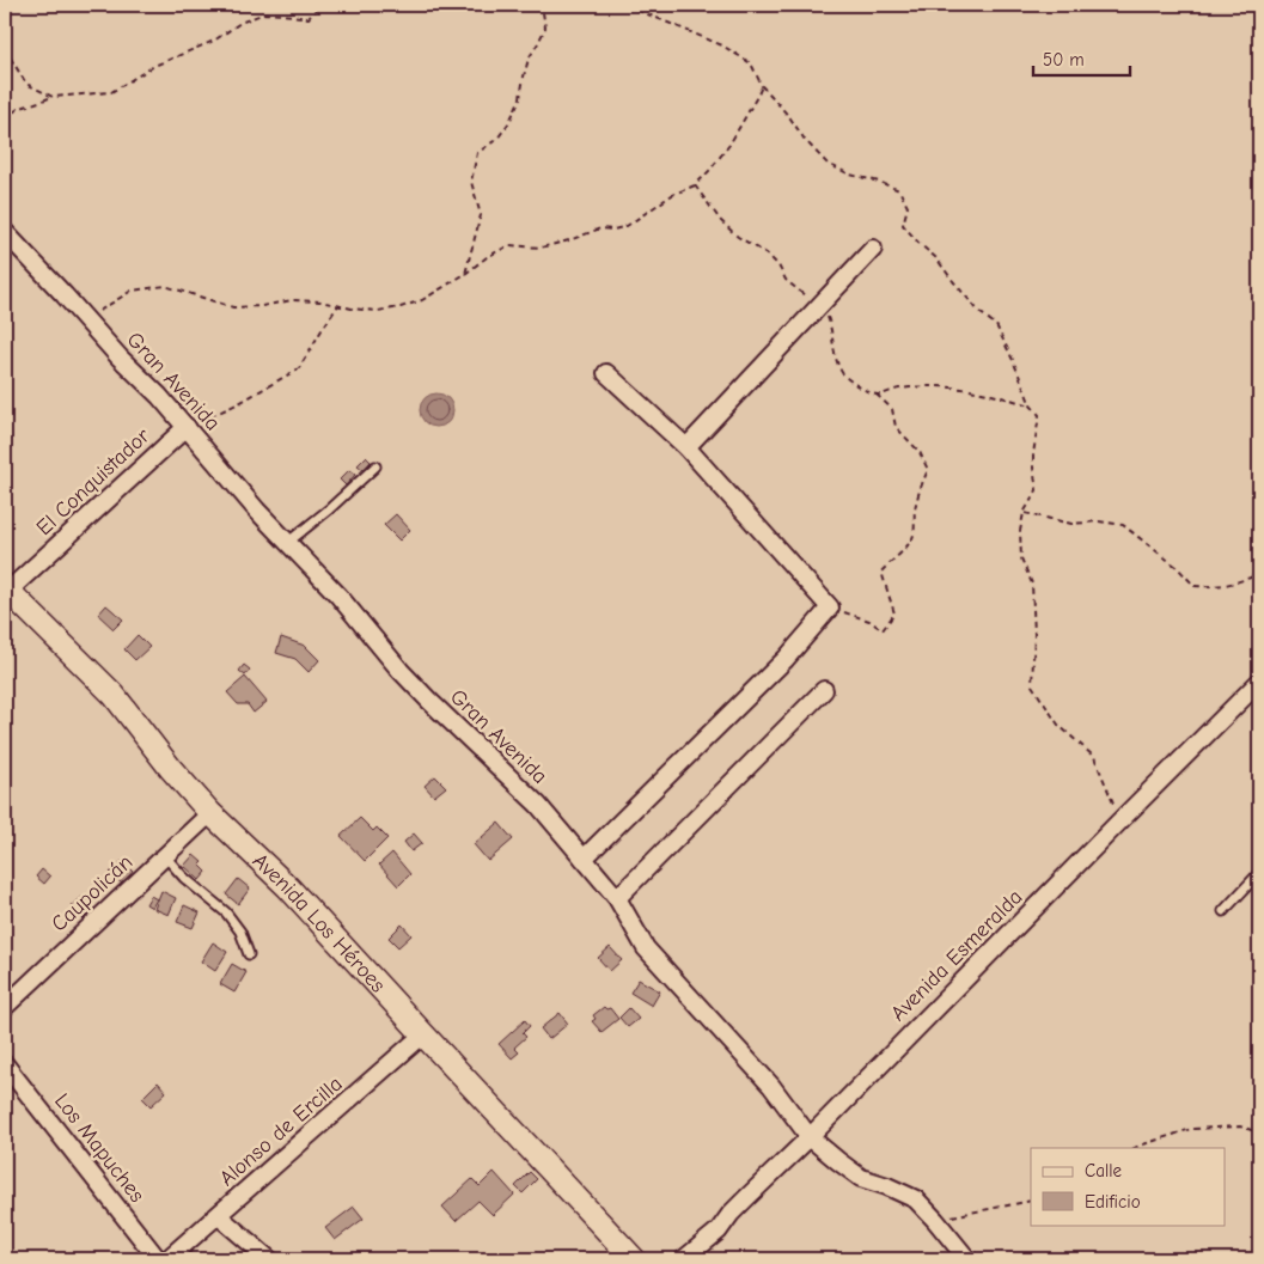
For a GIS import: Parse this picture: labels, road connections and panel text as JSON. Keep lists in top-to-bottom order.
{
  "streets": {
    "street": [
      "Gran Avenida",
      "El Conquistador",
      "Caupolicán",
      "Avenida Los Héroes",
      "Avenida Esmeralda",
      "Alonso de Ercilla",
      "Los Mapuches"
    ]
  },
  "crossings": [
    ["Gran Avenida", "El Conquistador"],
    ["Gran Avenida", "Avenida Esmeralda"],
    ["El Conquistador", "Avenida Los Héroes"],
    ["Caupolicán", "Avenida Los Héroes"],
    ["Avenida Los Héroes", "Alonso de Ercilla"]
  ],
  "legend": ["Calle", "Edificio"],
  "scale_bar": "50 m"
}
